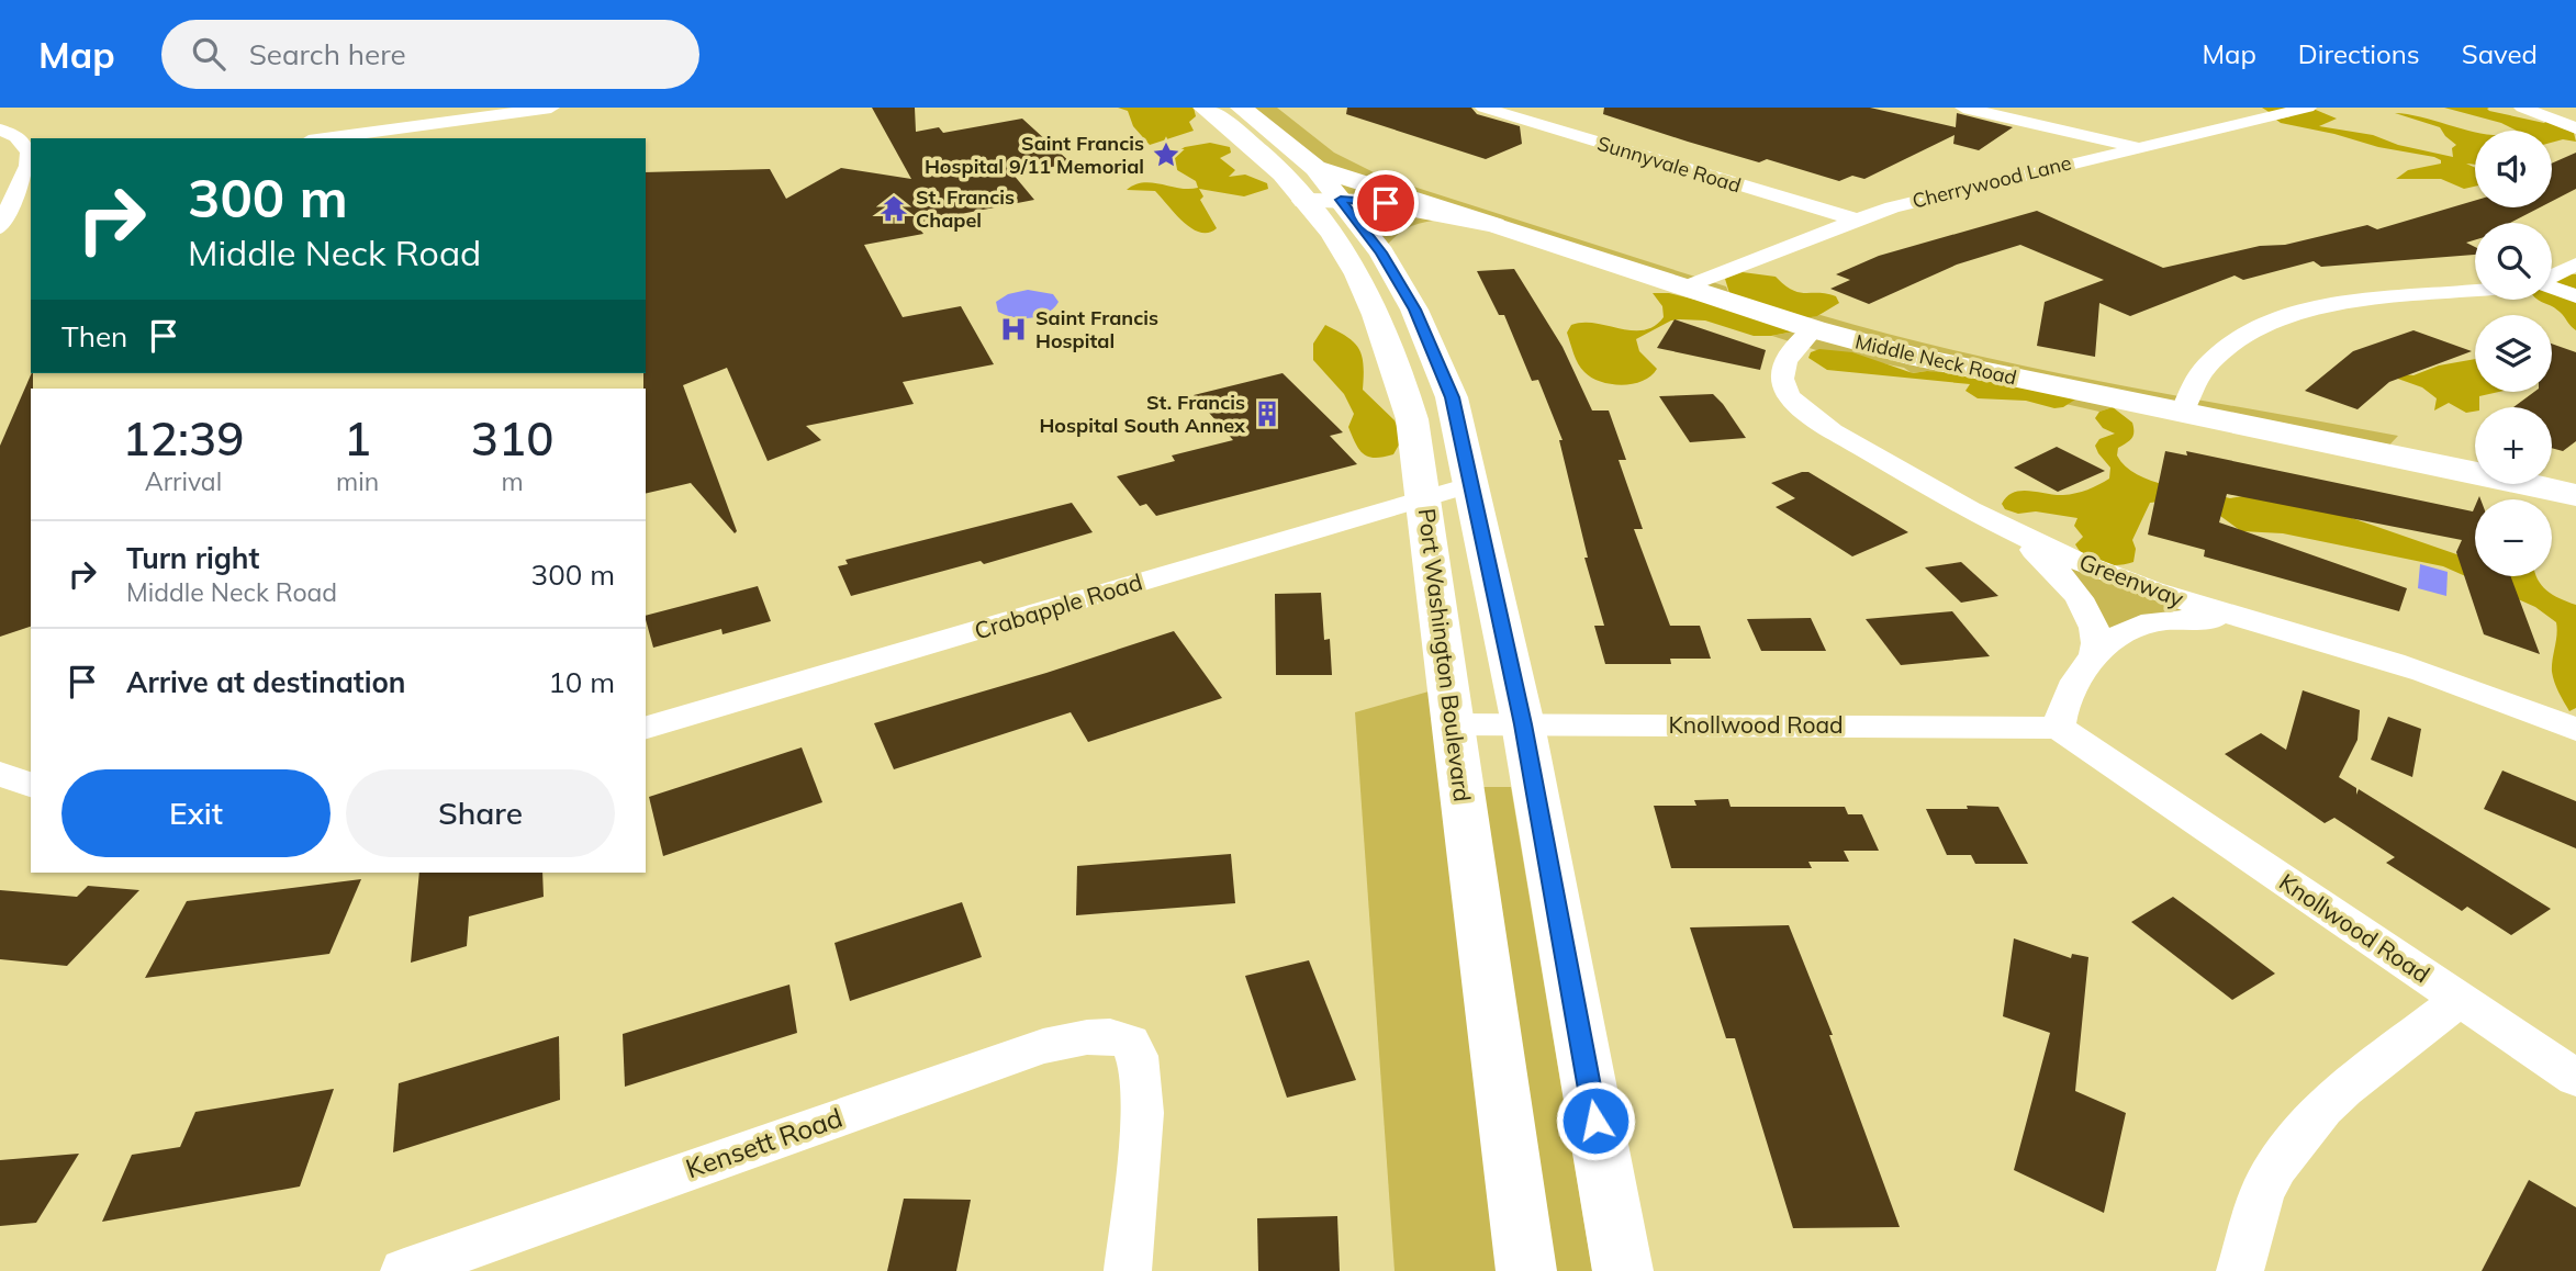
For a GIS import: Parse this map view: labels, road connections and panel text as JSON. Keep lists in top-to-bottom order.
{
  "streets": {
    "main road": ["Middle Neck Road", "Port Washington Boulevard"],
    "street": [
      "Sunnyvale Road",
      "Cherrywood Lane",
      "Greenway",
      "Crabapple Road",
      "Knollwood Road",
      "Kensett Road"
    ]
  },
  "crossings": [
    ["Sunnyvale Road", "Cherrywood Lane"],
    ["Cherrywood Lane", "Middle Neck Road"],
    ["Middle Neck Road", "Greenway"],
    ["Middle Neck Road", "Port Washington Boulevard"],
    ["Crabapple Road", "Port Washington Boulevard"],
    ["Port Washington Boulevard", "Knollwood Road"]
  ],
  "places": {
    "place": ["Saint Francis Hospital 9/11 Memorial"],
    "temple": ["St. Francis Chapel"],
    "hospital": ["Saint Francis Hospital"],
    "building": ["St. Francis Hospital South Annex"]
  },
  "page": {
    "header": "Map",
    "search": "Search here",
    "nav": ["Map", "Directions", "Saved"],
    "map_buttons": ["+", "−"],
    "turn": ["300 m", "Middle Neck Road"],
    "then": "Then",
    "eta": [
      "12:39",
      "Arrival",
      "1",
      "min",
      "310",
      "m"
    ],
    "list": [
      {
        "name": "Turn right",
        "note": "Middle Neck Road",
        "value": "300 m"
      },
      {
        "name": "Arrive at destination",
        "value": "10 m"
      }
    ],
    "buttons": ["Exit", "Share"]
  }
}
